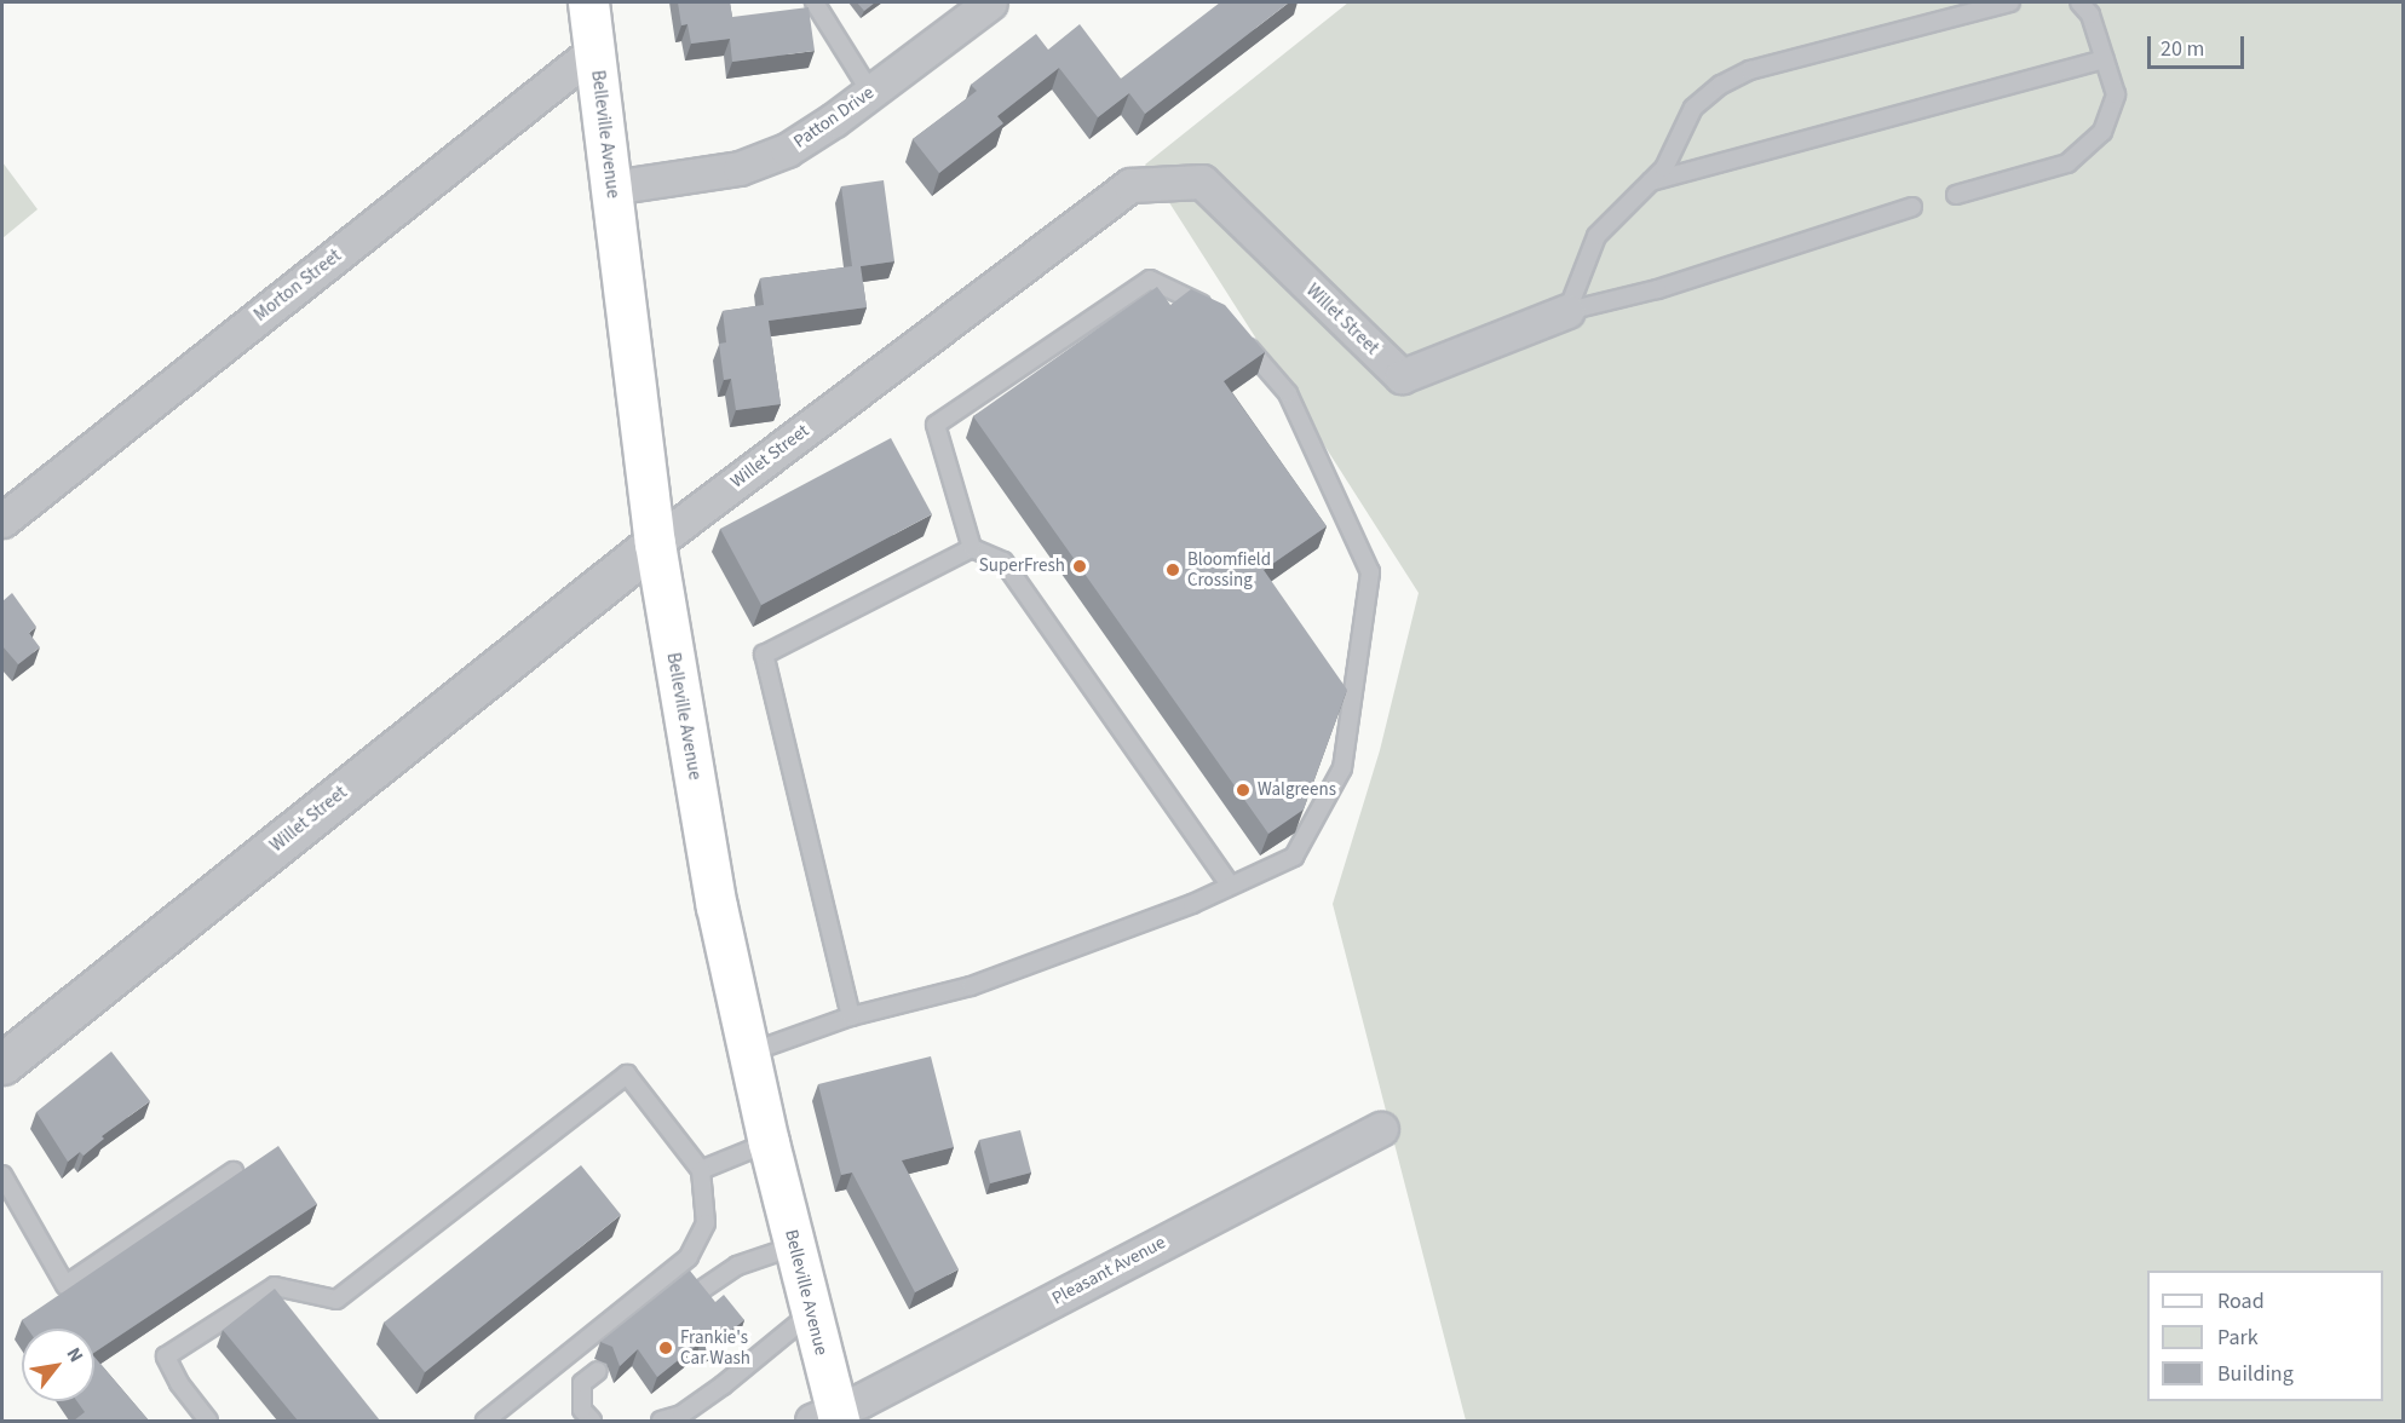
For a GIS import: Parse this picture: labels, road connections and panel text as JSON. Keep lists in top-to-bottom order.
{
  "streets": {
    "main road": ["Belleville Avenue"],
    "street": [
      "Patton Drive",
      "Morton Street",
      "Willet Street",
      "Pleasant Avenue"
    ]
  },
  "crossings": [
    ["Patton Drive", "Belleville Avenue"],
    ["Belleville Avenue", "Morton Street"],
    ["Belleville Avenue", "Willet Street"],
    ["Belleville Avenue", "Pleasant Avenue"]
  ],
  "places": [
    "SuperFresh",
    "Bloomfield Crossing",
    "Walgreens",
    "Frankie's Car Wash"
  ],
  "legend": ["Road", "Park", "Building"],
  "scale_bar": "20 m",
  "north": "top right"
}
